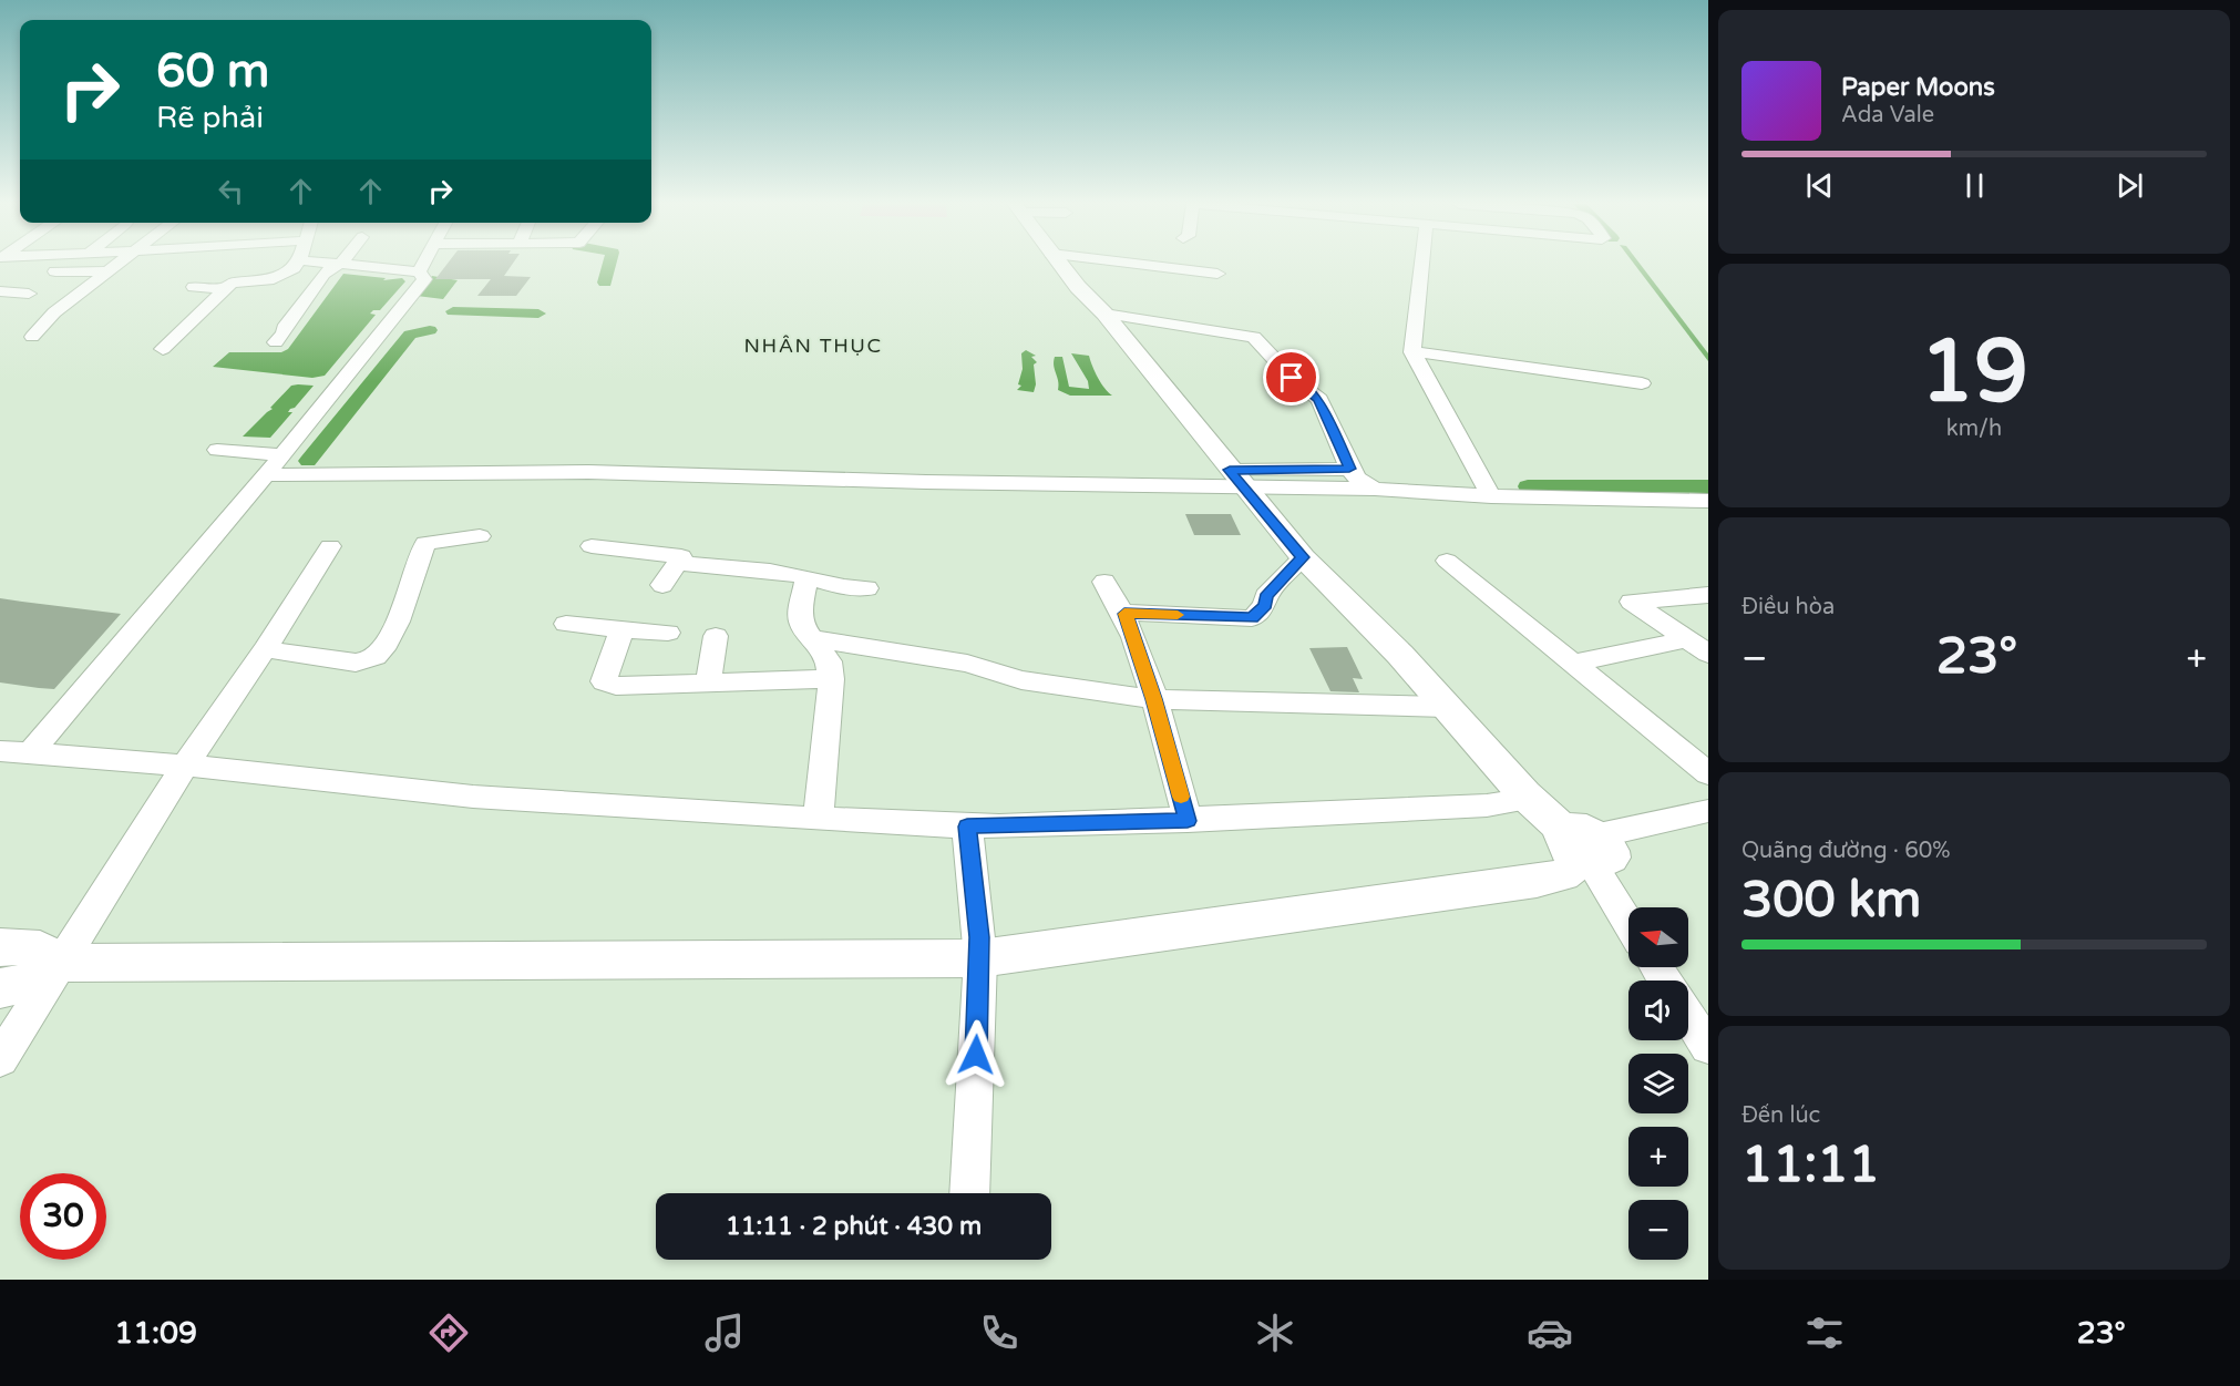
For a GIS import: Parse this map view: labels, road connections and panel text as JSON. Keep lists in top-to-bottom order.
{
  "districts": ["NHÂN THỤC"],
  "north": "left",
  "page": {
    "turn": ["60 m", "Rẽ phải"],
    "song": ["Paper Moons", "Ada Vale"],
    "tile": [
      ["19", "km/h"],
      "Điều hòa",
      ["Quãng đường · 60%", "300 km"],
      ["Đến lúc", "11:11"]
    ],
    "heat": ["−", "23°", "+"],
    "map_buttons": ["+", "−"],
    "limit": "30",
    "trip": "11:11 · 2 phút · 430 m",
    "tabs": ["11:09", "23°"]
  }
}
